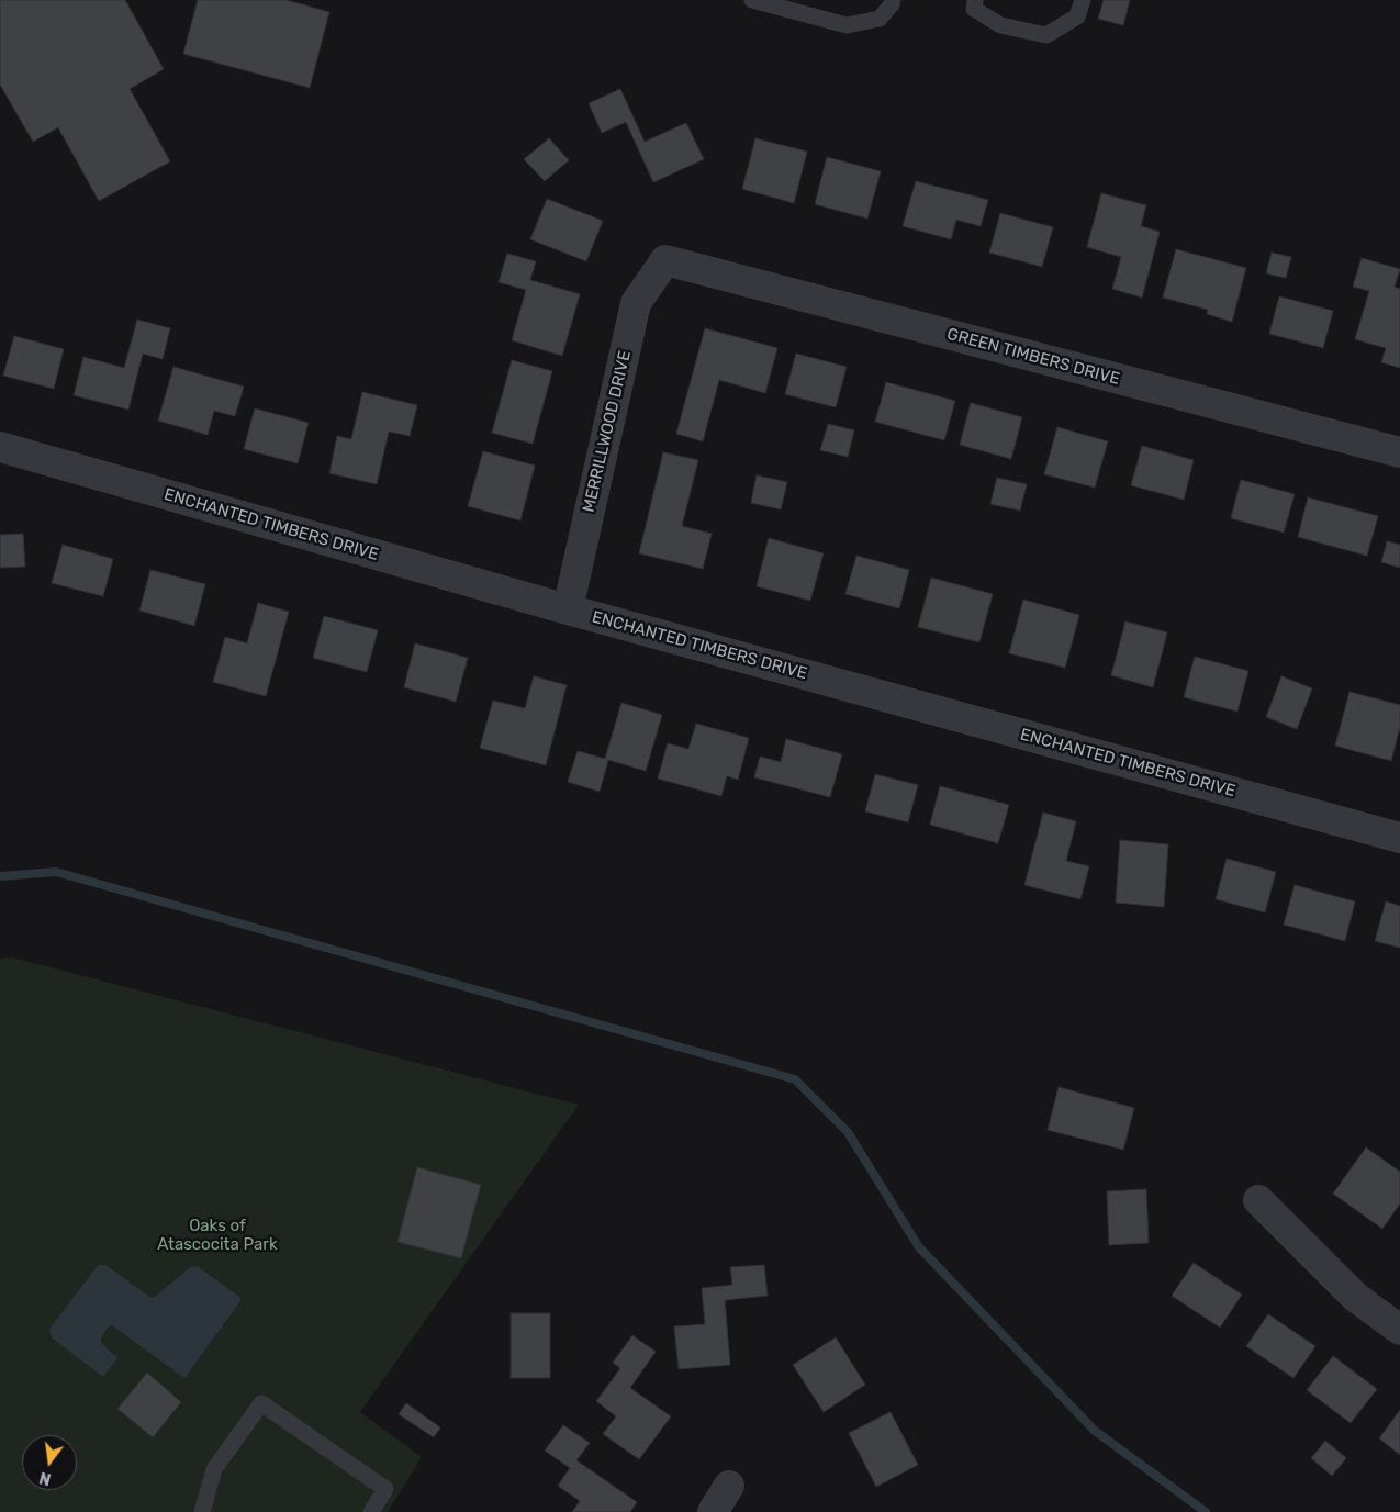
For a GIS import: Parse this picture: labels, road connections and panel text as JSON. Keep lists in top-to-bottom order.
{
  "streets": {
    "street": ["GREEN TIMBERS DRIVE", "MERRILLWOOD DRIVE", "ENCHANTED TIMBERS DRIVE"]
  },
  "crossings": [
    ["GREEN TIMBERS DRIVE", "MERRILLWOOD DRIVE"],
    ["MERRILLWOOD DRIVE", "ENCHANTED TIMBERS DRIVE"]
  ],
  "parks": ["Oaks of Atascocita Park"],
  "north": "bottom"
}
